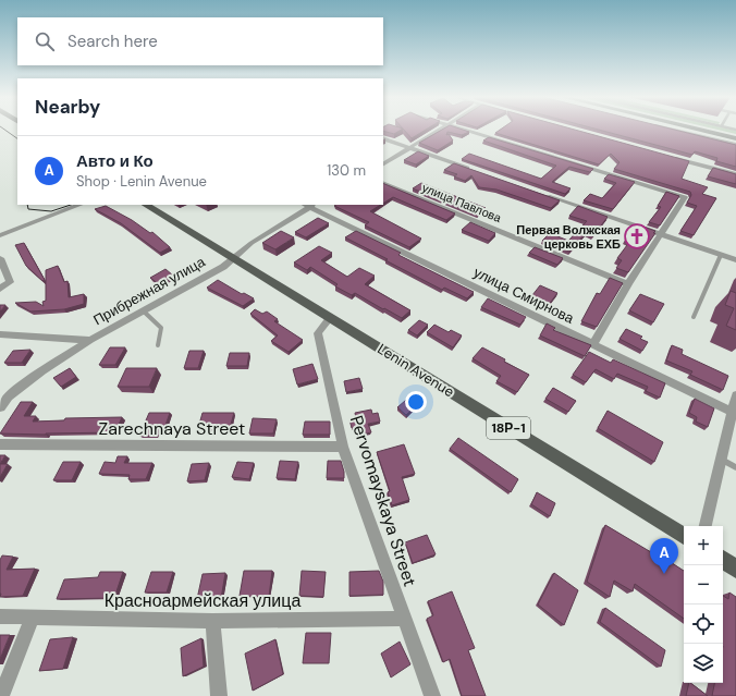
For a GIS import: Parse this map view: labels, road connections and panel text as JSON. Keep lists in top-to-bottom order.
{
  "streets": {
    "main road": ["Lenin Avenue", "18Р-1"],
    "street": [
      "улица Павлова",
      "Прибрежная улица",
      "улица Смирнова",
      "Zarechnaya Street",
      "Pervomayskaya Street",
      "Красноармейская улица"
    ]
  },
  "crossings": [
    ["Прибрежная улица", "улица Смирнова"],
    ["Прибрежная улица", "Lenin Avenue"],
    ["Lenin Avenue", "Pervomayskaya Street"],
    ["Zarechnaya Street", "Pervomayskaya Street"],
    ["Pervomayskaya Street", "Красноармейская улица"]
  ],
  "places": {
    "church": ["Первая Волжская церковь ЕХБ"]
  },
  "page": {
    "search": "Search here",
    "heading": "Nearby",
    "list": [
      {
        "mark": "A",
        "name": "Авто и Ко",
        "note": "Shop · Lenin Avenue",
        "value": "130 m"
      }
    ],
    "map_buttons": ["+", "−"],
    "pins": "A"
  }
}
